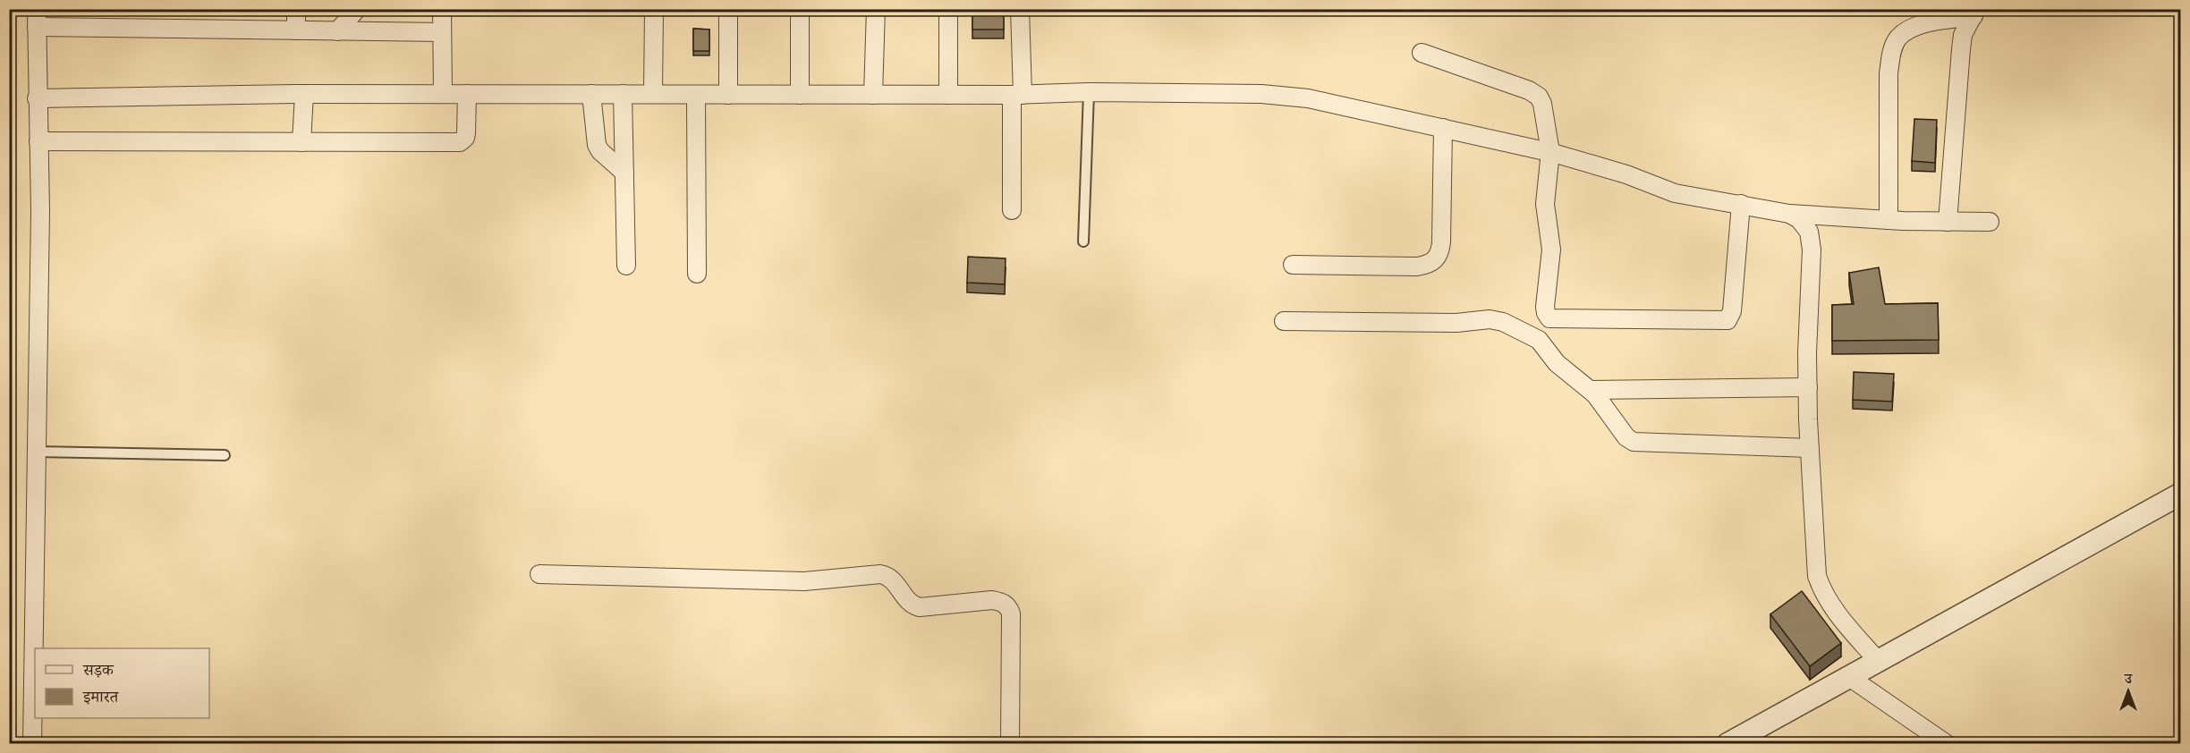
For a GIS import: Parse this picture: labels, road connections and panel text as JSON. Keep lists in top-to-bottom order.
{
  "legend": ["सड़क", "इमारत"],
  "north": "top"
}
